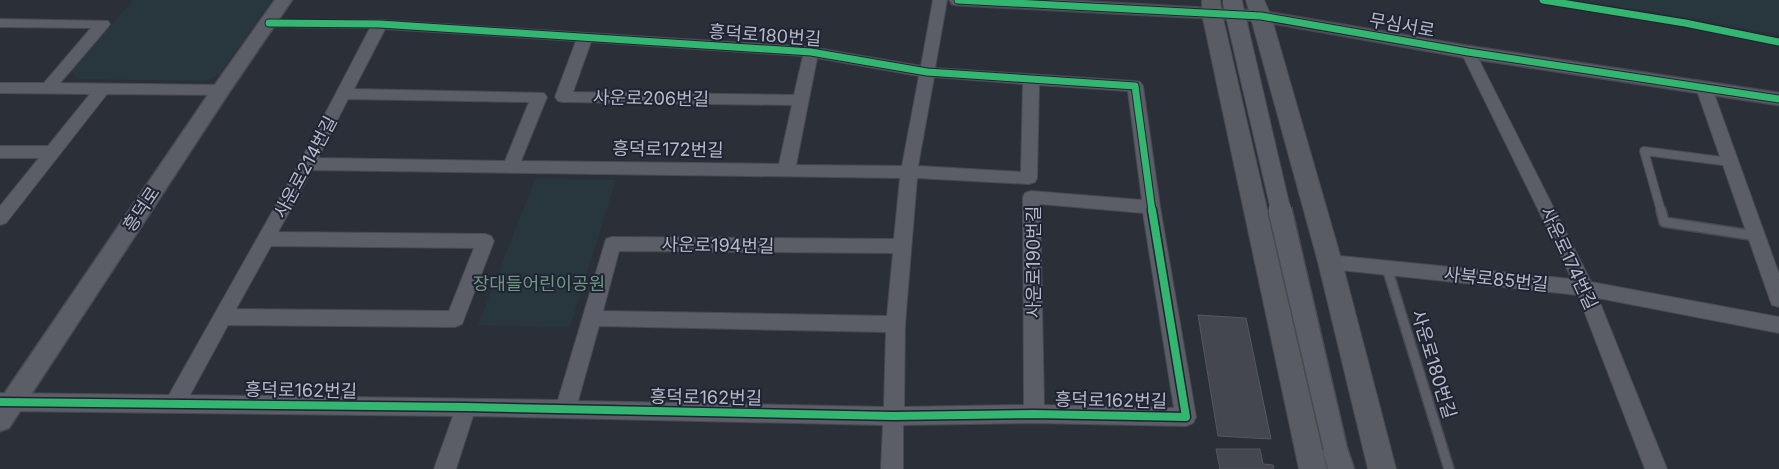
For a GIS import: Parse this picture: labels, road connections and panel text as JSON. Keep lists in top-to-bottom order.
{
  "streets": {
    "street": [
      "무심서로",
      "흥덕로180번길",
      "사운로206번길",
      "흥덕로172번길",
      "사운로214번길",
      "흥덕로",
      "사운로194번길",
      "사운로174번길",
      "사운로190번길",
      "사북로85번길",
      "흥덕로162번길"
    ],
    "lane": ["사운로180번길"]
  },
  "crossings": [
    ["무심서로", "사운로174번길"],
    ["흥덕로180번길", "사운로206번길"],
    ["흥덕로180번길", "흥덕로172번길"],
    ["흥덕로180번길", "사운로214번길"],
    ["흥덕로180번길", "흥덕로"],
    ["흥덕로180번길", "사운로190번길"],
    ["흥덕로180번길", "흥덕로162번길"],
    ["흥덕로172번길", "사운로214번길"],
    ["사운로214번길", "흥덕로162번길"],
    ["흥덕로", "흥덕로162번길"],
    ["사운로194번길", "흥덕로162번길"],
    ["사운로174번길", "사북로85번길"],
    ["사운로190번길", "흥덕로162번길"],
    ["사북로85번길", "사운로180번길"]
  ],
  "parks": ["장대들어린이공원"]
}
